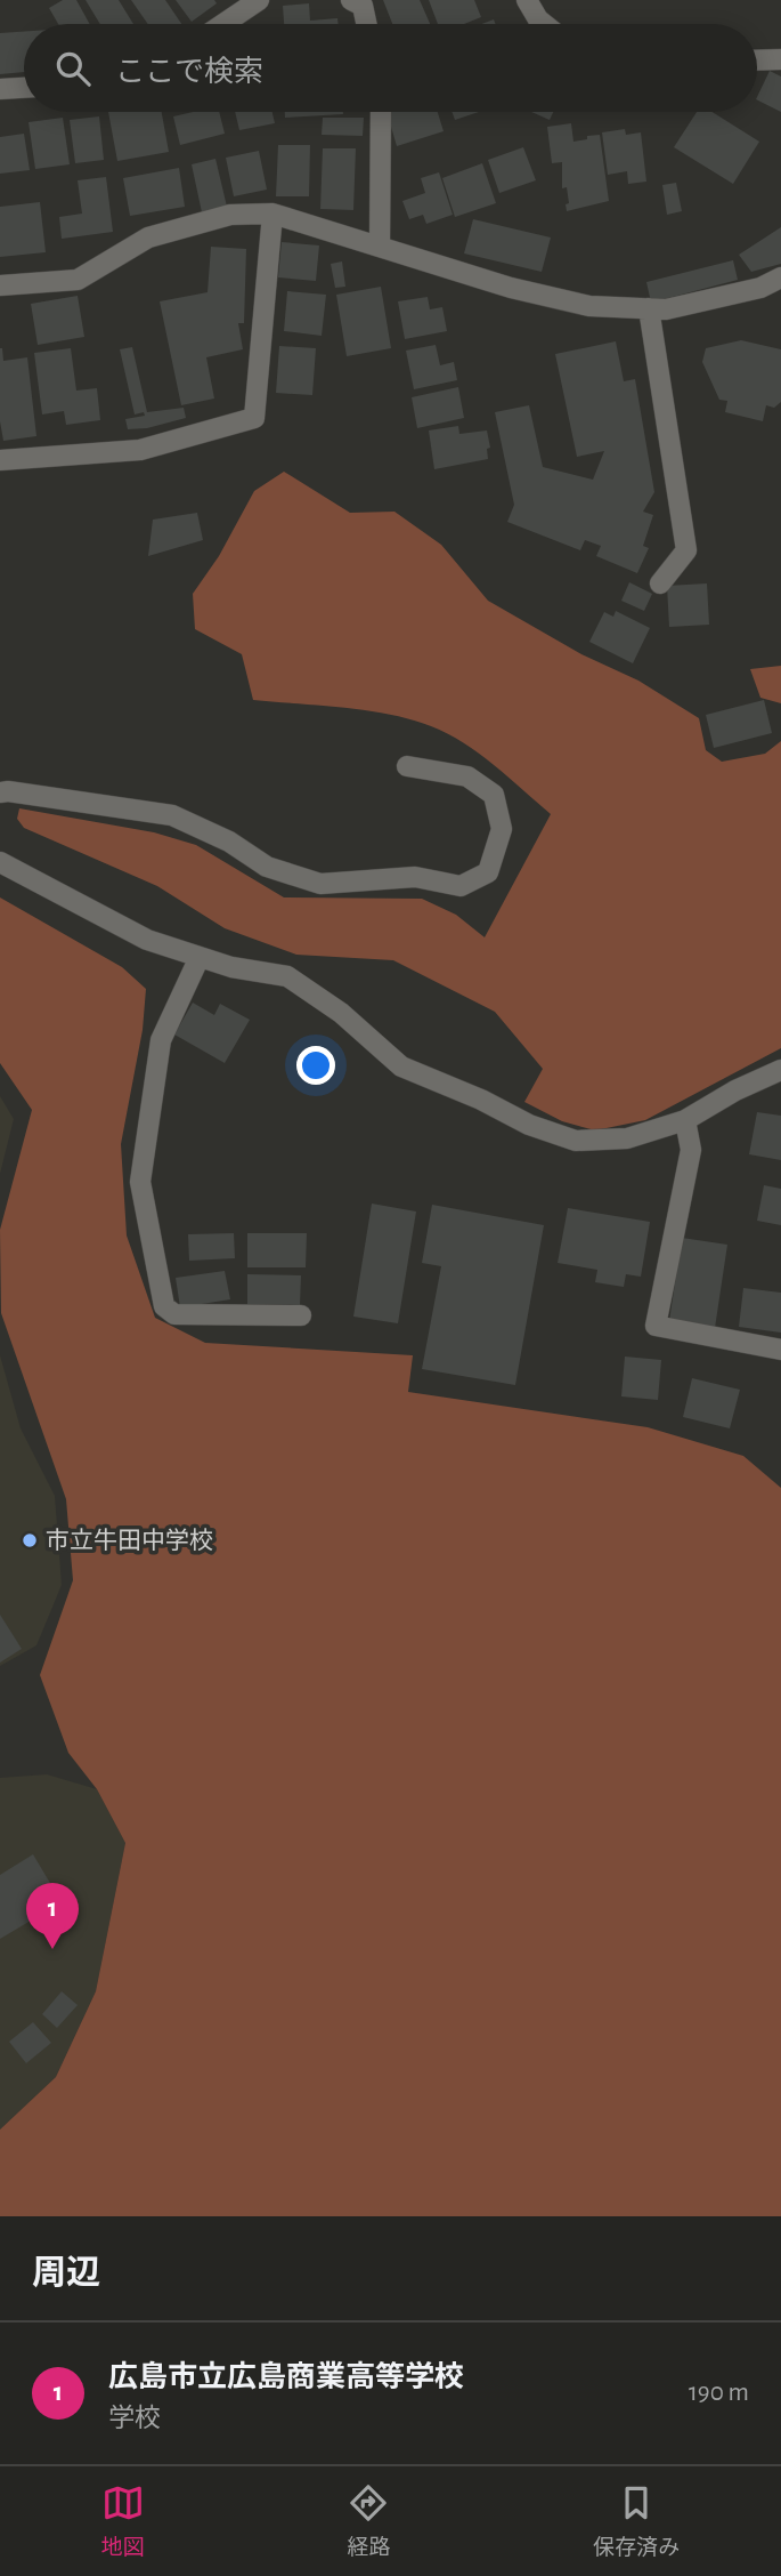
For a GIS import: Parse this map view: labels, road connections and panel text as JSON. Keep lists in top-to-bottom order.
{
  "places": ["市立牛田中学校"],
  "page": {
    "search": "ここで検索",
    "pins": "1",
    "heading": "周辺",
    "list": [
      {
        "mark": "1",
        "name": "広島市立広島商業高等学校",
        "note": "学校",
        "value": "190 m"
      }
    ],
    "nav": ["地図", "経路", "保存済み"]
  }
}
